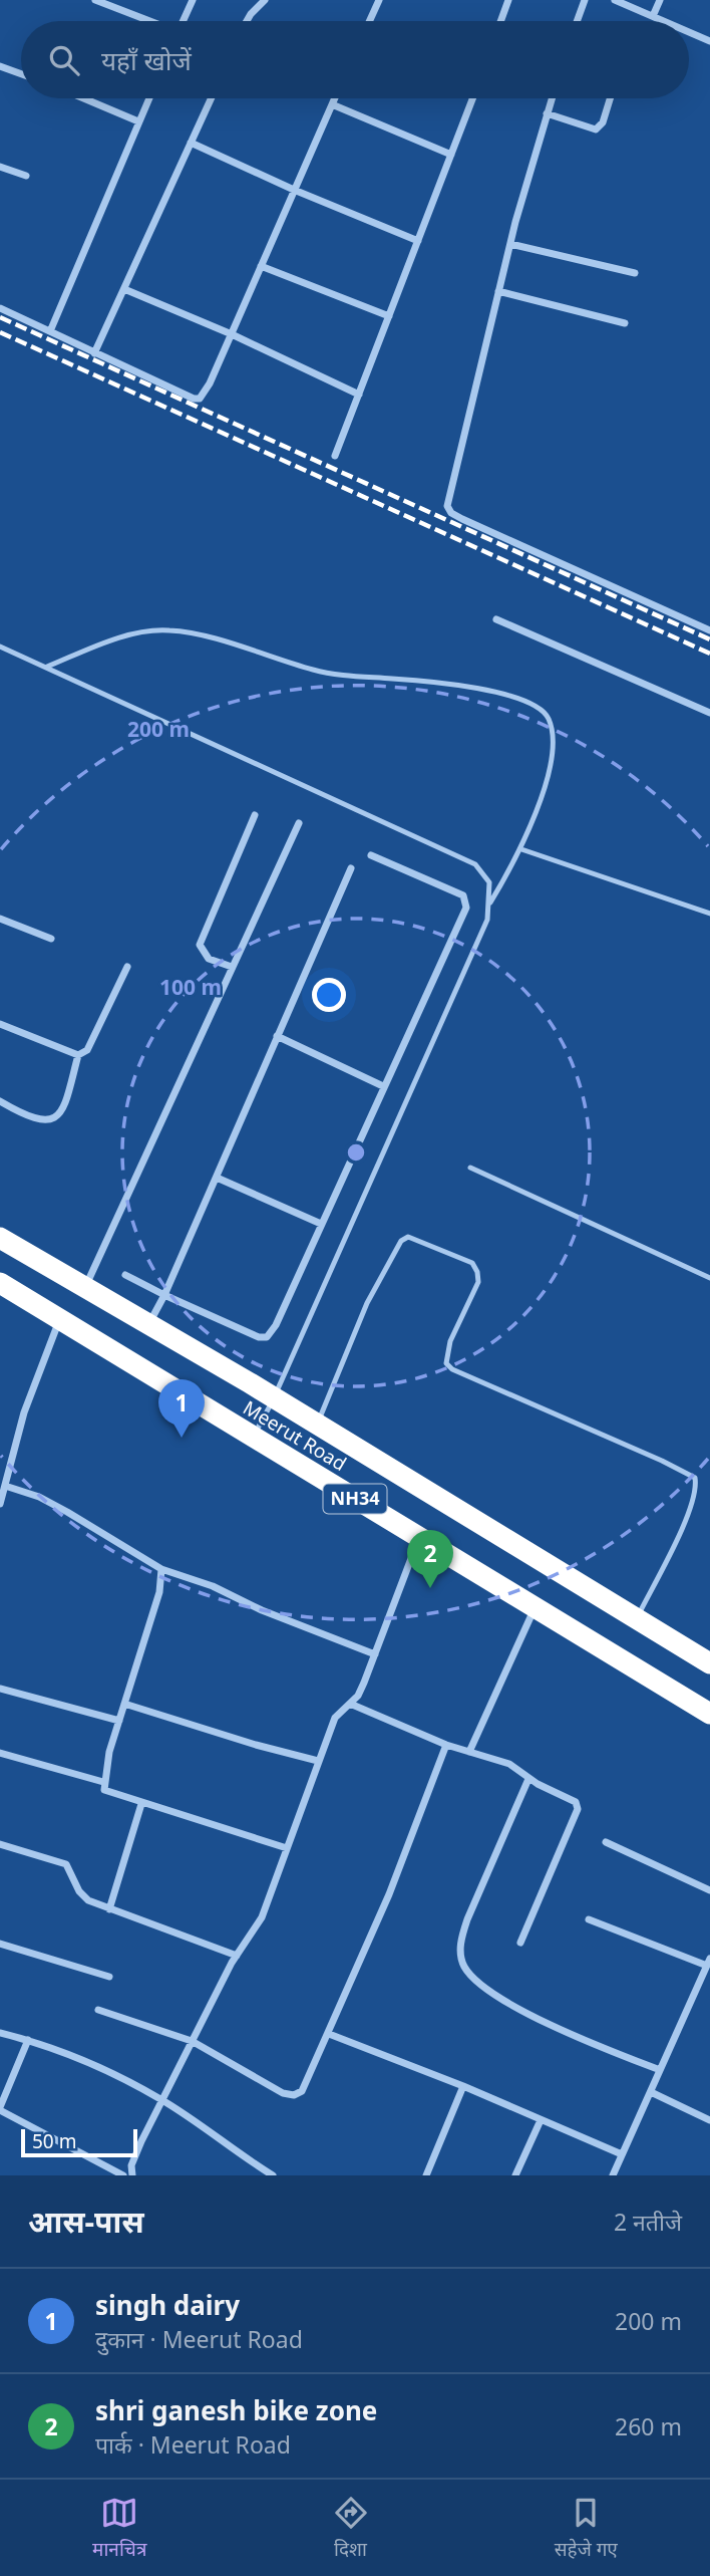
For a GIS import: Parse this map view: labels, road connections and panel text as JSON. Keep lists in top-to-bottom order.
{
  "streets": {
    "highway": ["Meerut Road", "NH34"]
  },
  "scale_bar": "50 m",
  "page": {
    "search": "यहाँ खोजें",
    "pins": ["1", "2"],
    "scale": "50 m",
    "heading": ["आस-पास", "2 नतीजे"],
    "list": [
      {
        "mark": "1",
        "name": "singh dairy",
        "note": "दुकान · Meerut Road",
        "value": "200 m"
      },
      {
        "mark": "2",
        "name": "shri ganesh bike zone",
        "note": "पार्क · Meerut Road",
        "value": "260 m"
      }
    ],
    "nav": ["मानचित्र", "दिशा", "सहेजे गए"]
  },
  "rings": ["200 m", "100 m"]
}
